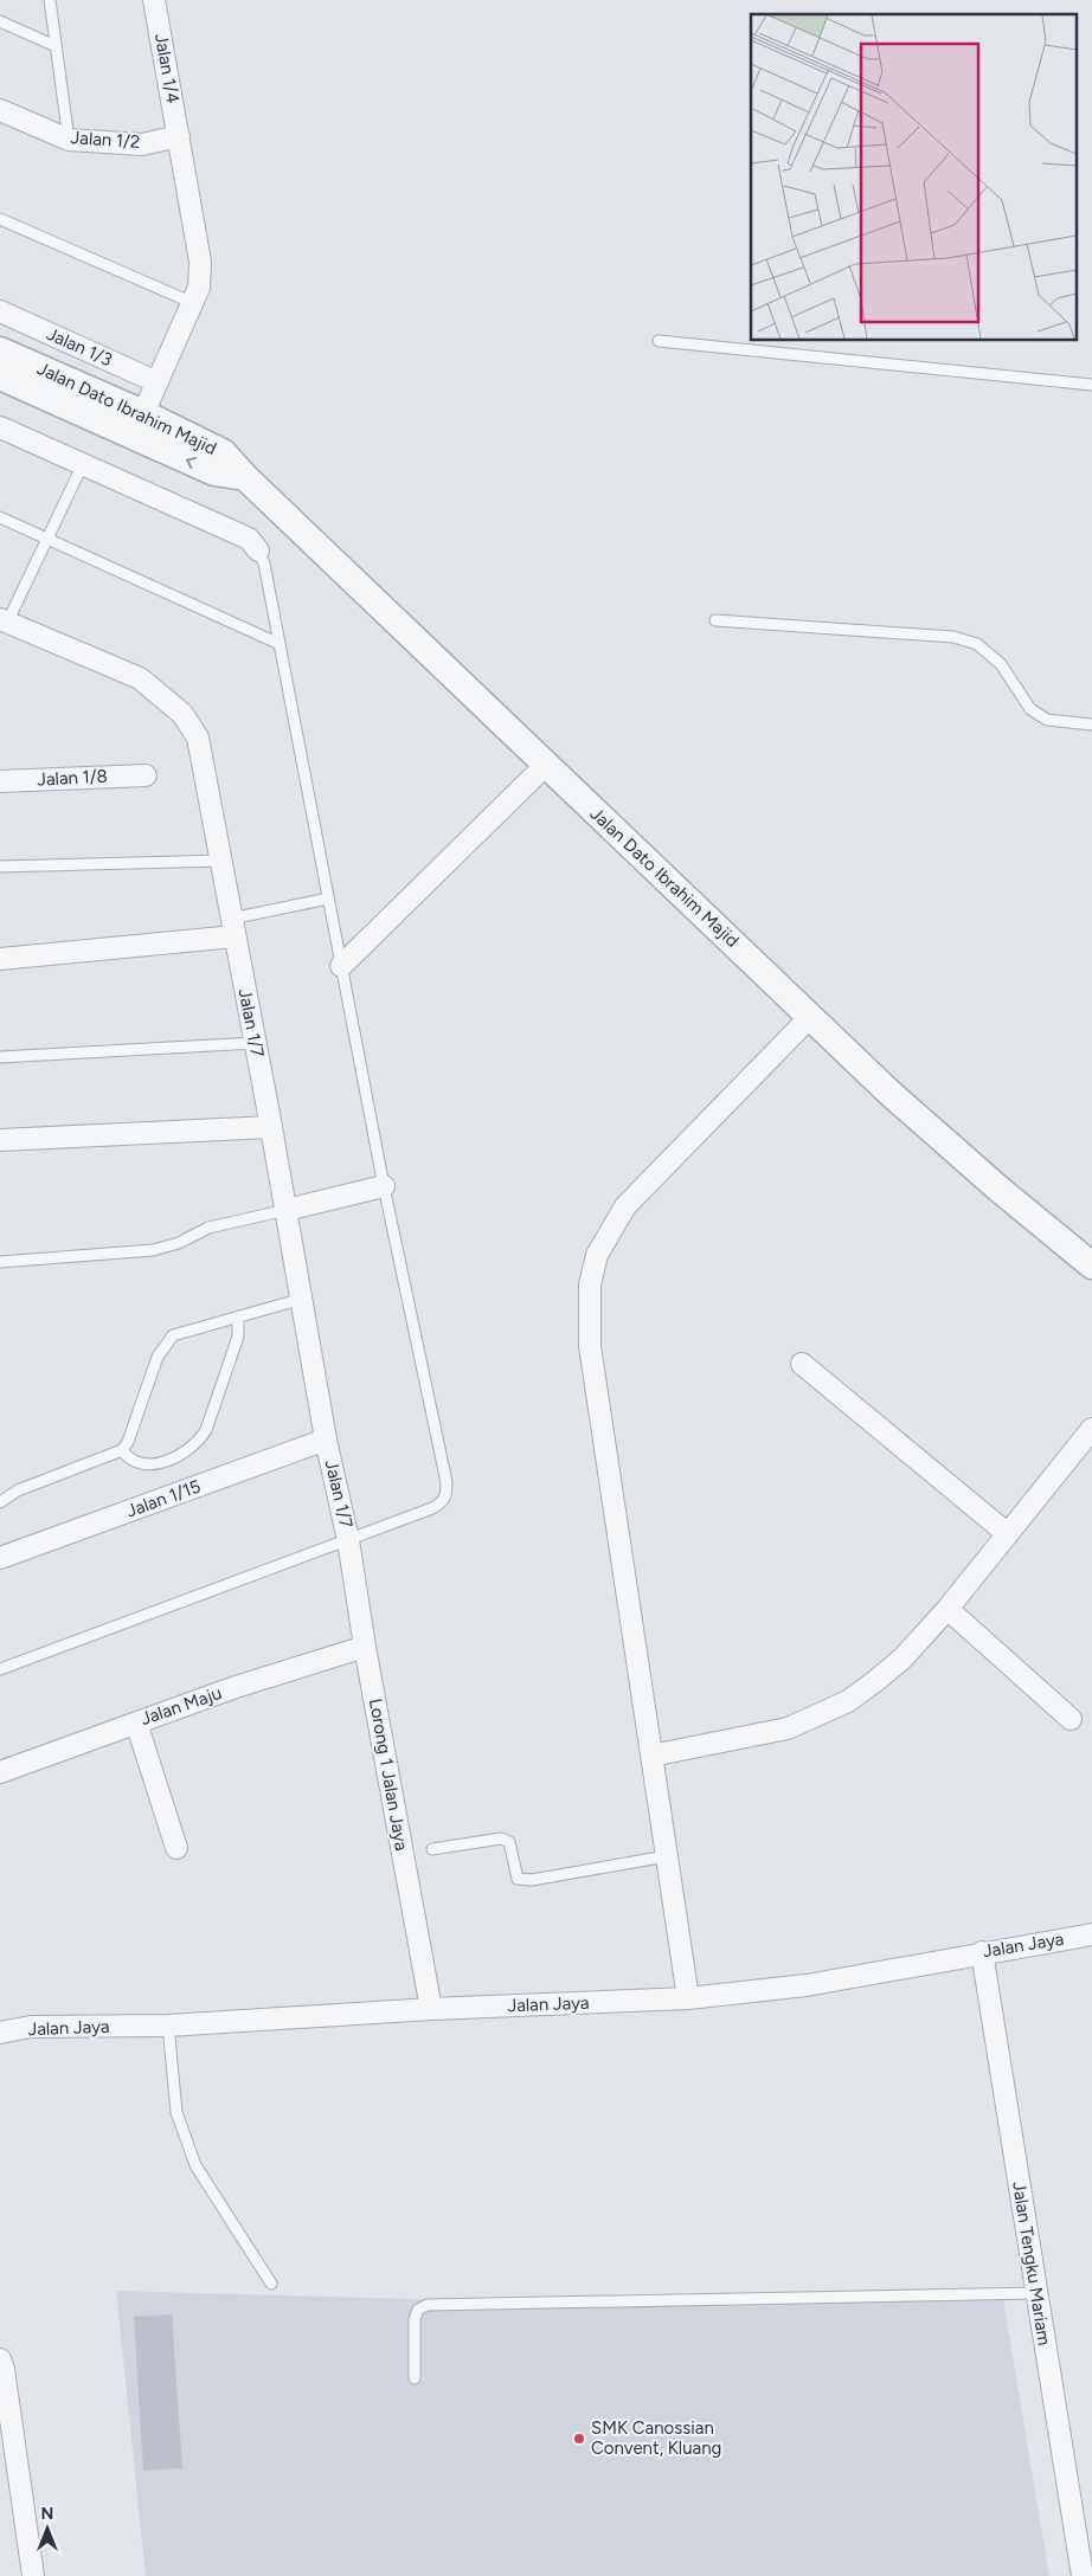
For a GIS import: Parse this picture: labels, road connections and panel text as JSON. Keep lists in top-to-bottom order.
{
  "streets": {
    "street": [
      "Jalan 1/4",
      "Jalan 1/2",
      "Jalan 1/3",
      "Jalan Dato Ibrahim Majid",
      "Jalan 1/8",
      "Jalan 1/7",
      "Jalan 1/15",
      "Jalan Maju",
      "Lorong 1 Jalan Jaya",
      "Jalan Jaya",
      "Jalan Tengku Mariam"
    ]
  },
  "crossings": [
    ["Jalan 1/4", "Jalan 1/2"],
    ["Jalan 1/4", "Jalan 1/3"],
    ["Jalan 1/4", "Jalan Dato Ibrahim Majid"],
    ["Jalan 1/7", "Jalan 1/15"],
    ["Jalan 1/7", "Lorong 1 Jalan Jaya"],
    ["Jalan Maju", "Lorong 1 Jalan Jaya"],
    ["Lorong 1 Jalan Jaya", "Jalan Jaya"],
    ["Jalan Jaya", "Jalan Tengku Mariam"]
  ],
  "places": ["SMK Canossian Convent, Kluang"],
  "north": "top"
}
